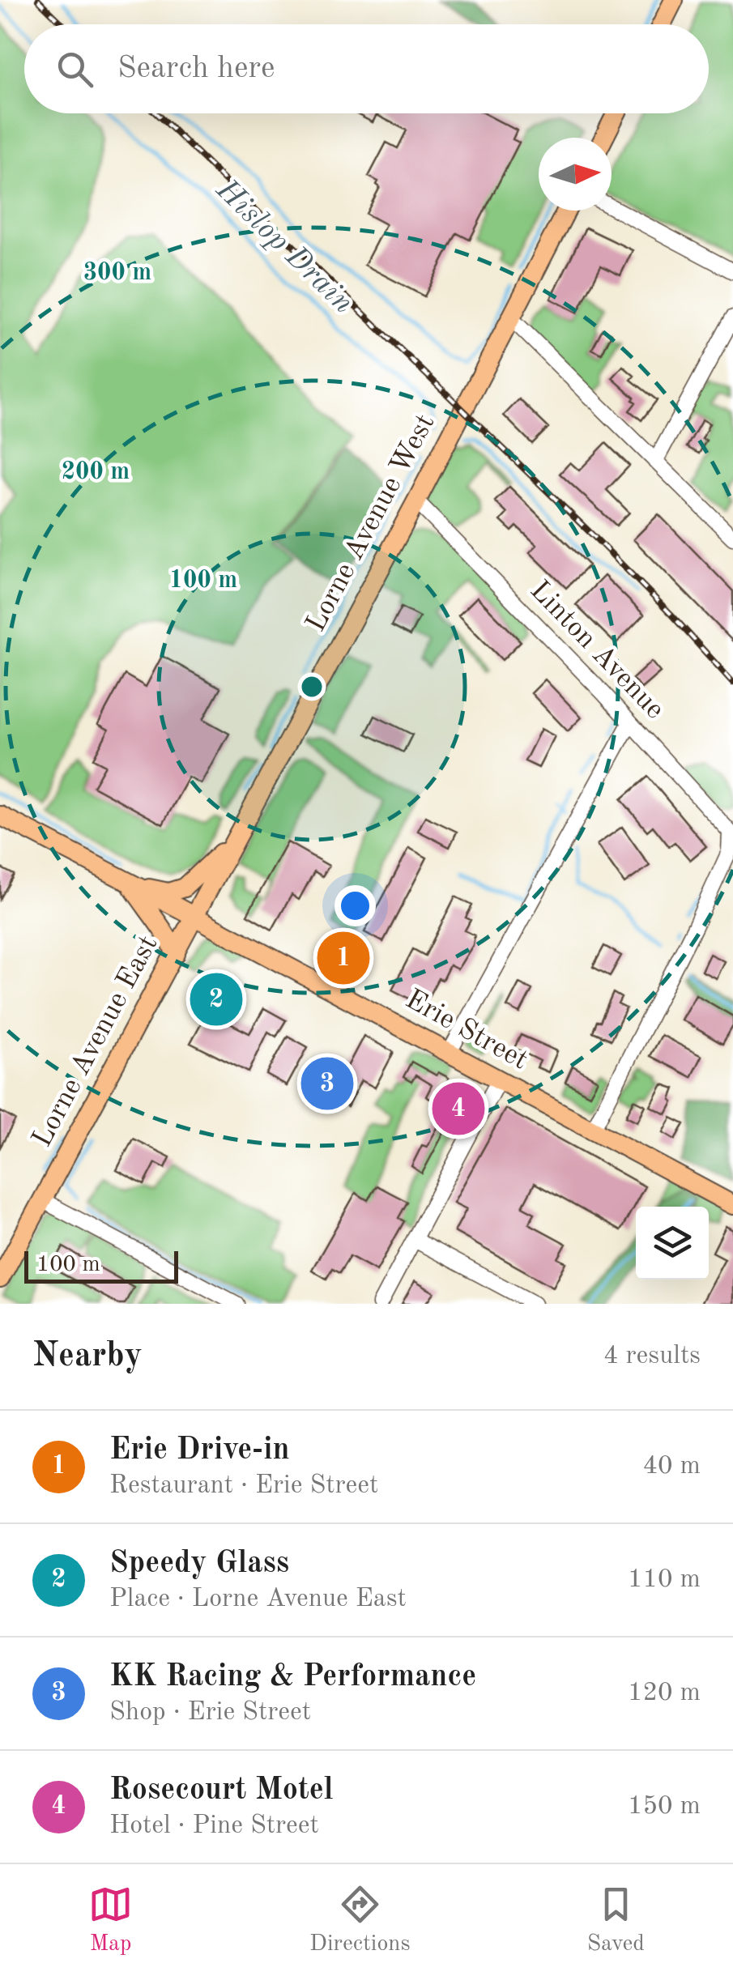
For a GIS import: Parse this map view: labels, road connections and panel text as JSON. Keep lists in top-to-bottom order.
{
  "streets": {
    "main road": ["Lorne Avenue West", "Erie Street", "Lorne Avenue East"],
    "street": ["Linton Avenue"]
  },
  "crossings": [
    ["Lorne Avenue West", "Linton Avenue"],
    ["Lorne Avenue West", "Erie Street"],
    ["Lorne Avenue West", "Lorne Avenue East"],
    ["Linton Avenue", "Erie Street"],
    ["Erie Street", "Lorne Avenue East"]
  ],
  "water": ["Hislop Drain"],
  "scale_bar": "100 m",
  "north": "right",
  "page": {
    "search": "Search here",
    "pins": [
      "1",
      "2",
      "3",
      "4"
    ],
    "scale": "100 m",
    "heading": ["Nearby", "4 results"],
    "list": [
      {
        "mark": "1",
        "name": "Erie Drive-in",
        "note": "Restaurant · Erie Street",
        "value": "40 m"
      },
      {
        "mark": "2",
        "name": "Speedy Glass",
        "note": "Place · Lorne Avenue East",
        "value": "110 m"
      },
      {
        "mark": "3",
        "name": "KK Racing & Performance",
        "note": "Shop · Erie Street",
        "value": "120 m"
      },
      {
        "mark": "4",
        "name": "Rosecourt Motel",
        "note": "Hotel · Pine Street",
        "value": "150 m"
      }
    ],
    "nav": ["Map", "Directions", "Saved"]
  },
  "rings": ["300 m", "200 m", "100 m"]
}
